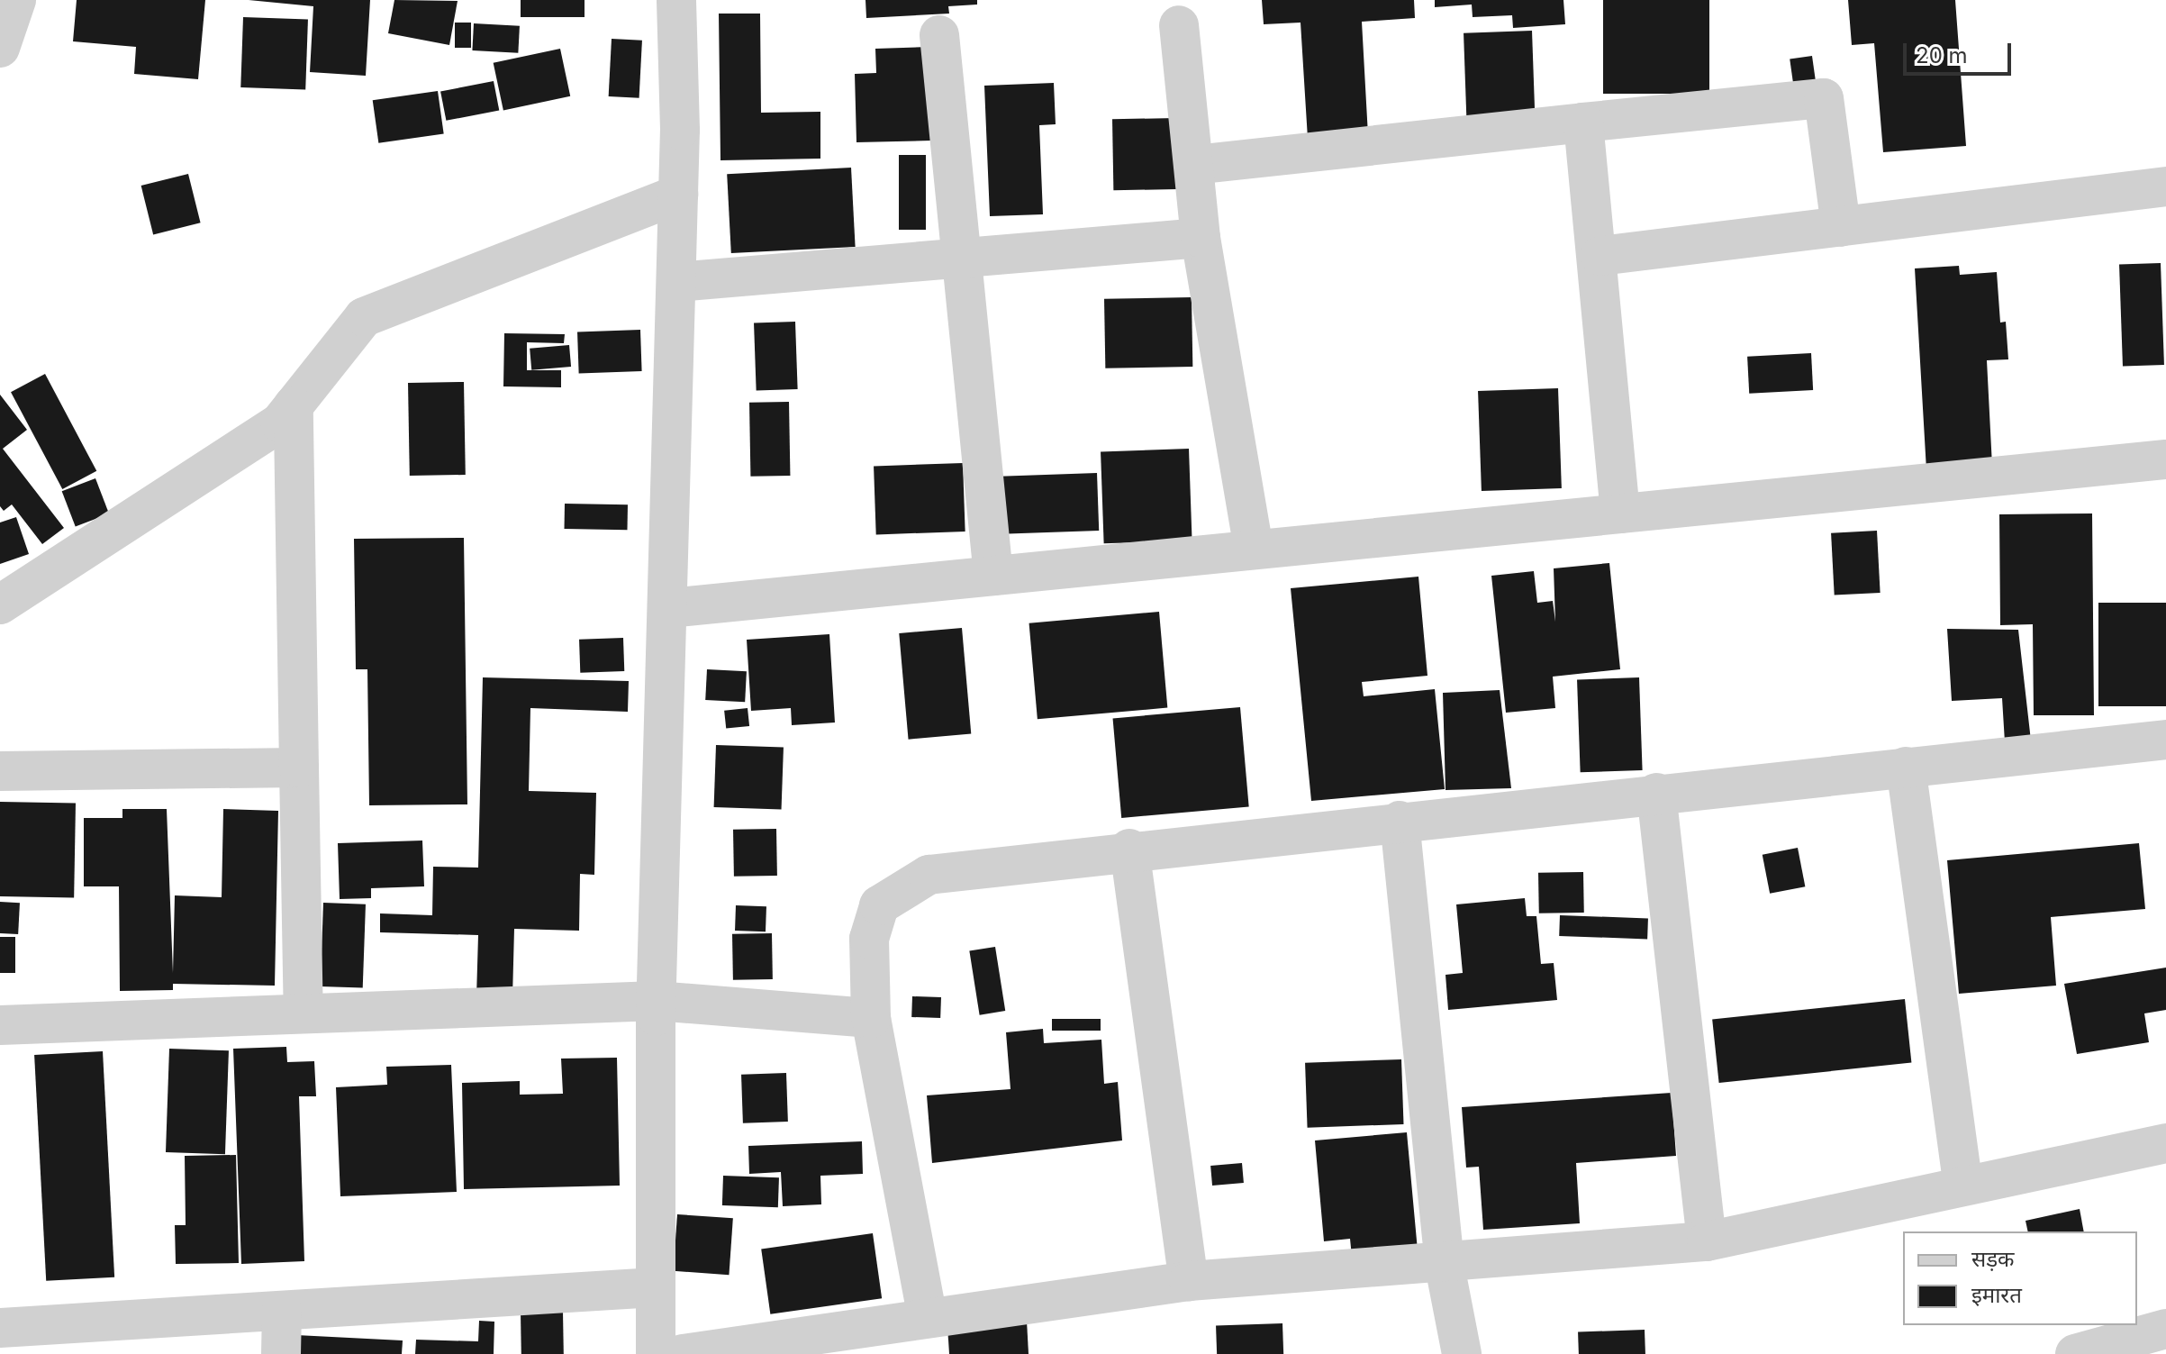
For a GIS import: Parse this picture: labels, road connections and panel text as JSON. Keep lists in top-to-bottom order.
{
  "legend": ["सड़क", "इमारत"],
  "scale_bar": "20 m"
}
